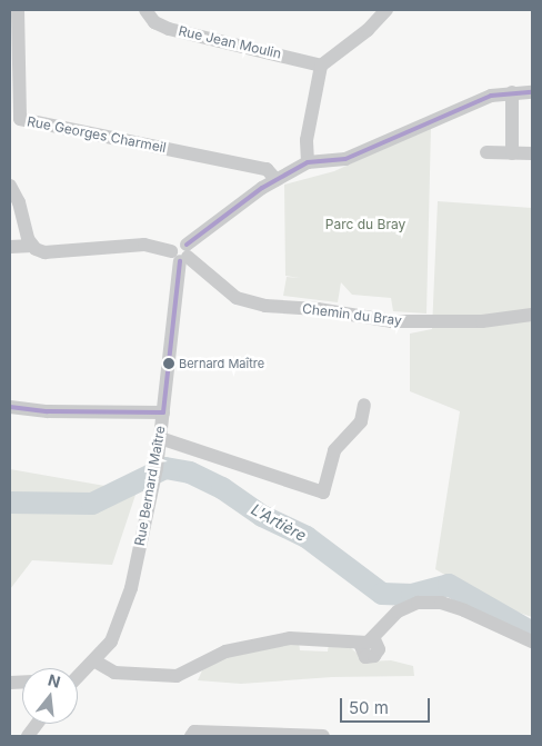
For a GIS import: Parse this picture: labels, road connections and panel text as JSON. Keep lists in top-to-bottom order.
{
  "streets": {
    "street": [
      "Rue Jean Moulin",
      "Rue Georges Charmeil",
      "Chemin du Bray",
      "Rue Bernard Maître"
    ]
  },
  "crossings": [
    ["Chemin du Bray", "Rue Bernard Maître"]
  ],
  "water": ["L'Artière"],
  "parks": ["Parc du Bray"],
  "places": ["Bernard Maître"],
  "scale_bar": "50 m",
  "north": "top"
}
